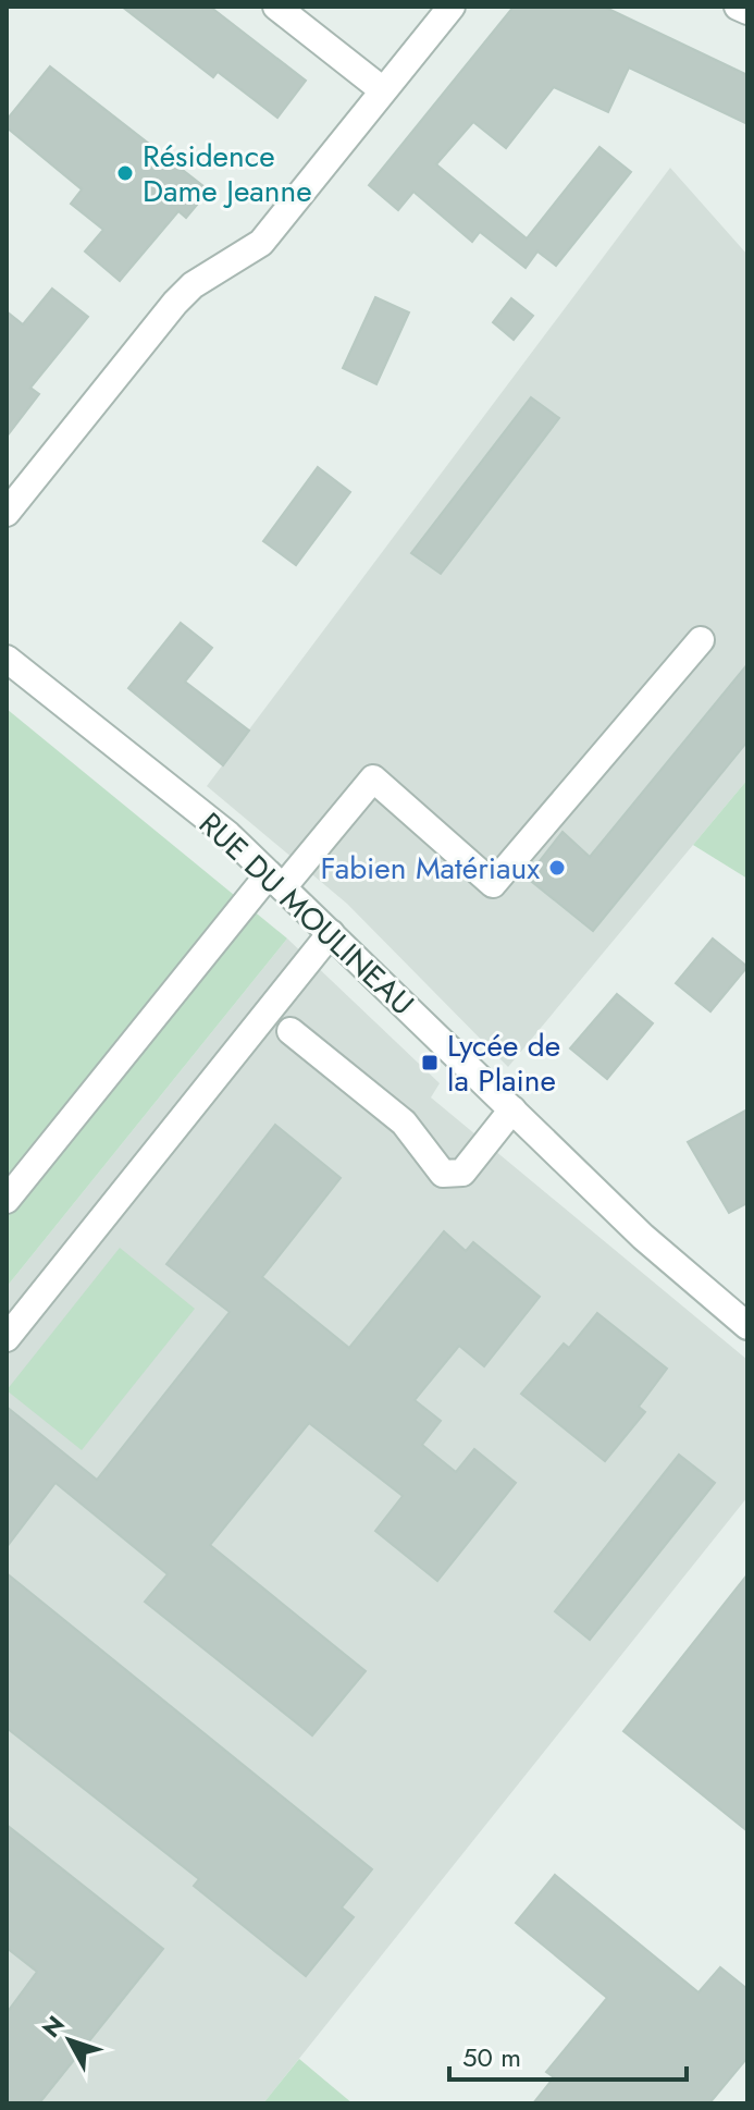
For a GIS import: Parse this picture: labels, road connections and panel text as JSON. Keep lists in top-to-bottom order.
{
  "streets": {
    "street": ["RUE DU MOULINEAU"]
  },
  "places": {
    "other": ["Résidence Dame Jeanne", "Fabien Matériaux"],
    "transit": ["Lycée de la Plaine"]
  },
  "scale_bar": "50 m",
  "north": "top left"
}
